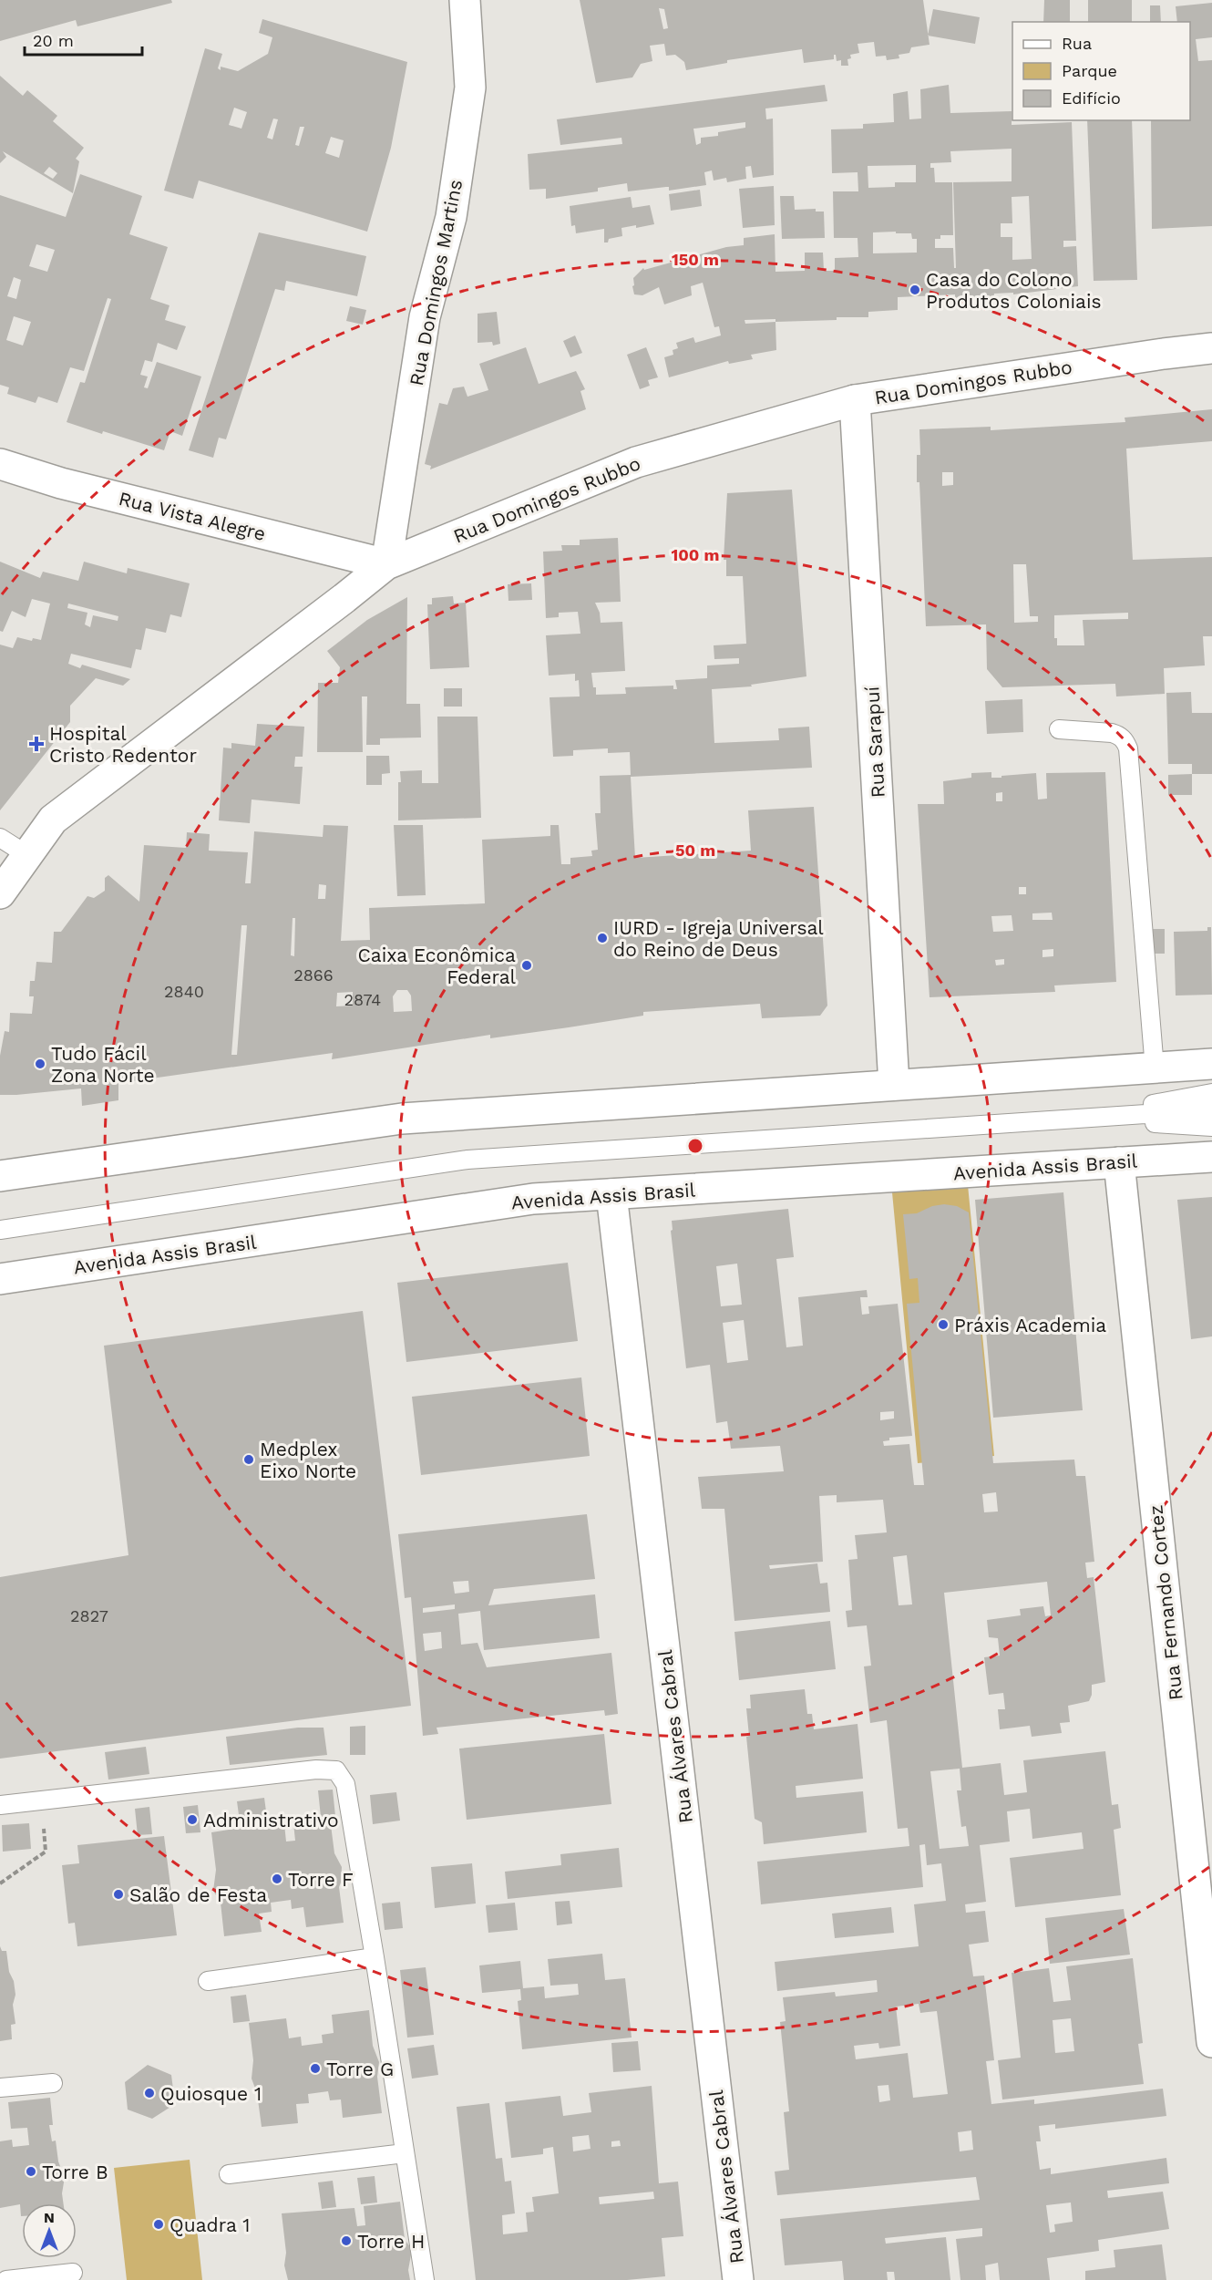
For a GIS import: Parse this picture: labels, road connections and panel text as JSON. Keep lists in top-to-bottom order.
{
  "streets": {
    "street": [
      "Rua Domingos Martins",
      "Rua Domingos Rubbo",
      "Rua Vista Alegre",
      "Rua Sarapuí",
      "Avenida Assis Brasil",
      "Rua Fernando Cortez",
      "Rua Álvares Cabral"
    ]
  },
  "crossings": [
    ["Rua Domingos Martins", "Rua Domingos Rubbo"],
    ["Rua Domingos Martins", "Rua Vista Alegre"],
    ["Rua Domingos Rubbo", "Rua Vista Alegre"],
    ["Rua Domingos Rubbo", "Rua Sarapuí"],
    ["Avenida Assis Brasil", "Rua Fernando Cortez"],
    ["Avenida Assis Brasil", "Rua Álvares Cabral"]
  ],
  "places": {
    "other": [
      "Casa do Colono Produtos Coloniais",
      "IURD - Igreja Universal do Reino de Deus",
      "Caixa Econômica Federal",
      "Tudo Fácil Zona Norte",
      "Práxis Academia",
      "Medplex Eixo Norte",
      "Administrativo",
      "Torre F",
      "Salão de Festa",
      "Torre G",
      "Quiosque 1",
      "Torre B",
      "Quadra 1",
      "Torre H"
    ],
    "health": ["Hospital Cristo Redentor"]
  },
  "house_numbers": [
    "2866",
    "2840",
    "2874",
    "2827"
  ],
  "legend": ["Rua", "Parque", "Edifício"],
  "scale_bar": "20 m",
  "north": "top",
  "rings": ["150 m", "100 m", "50 m"]
}
